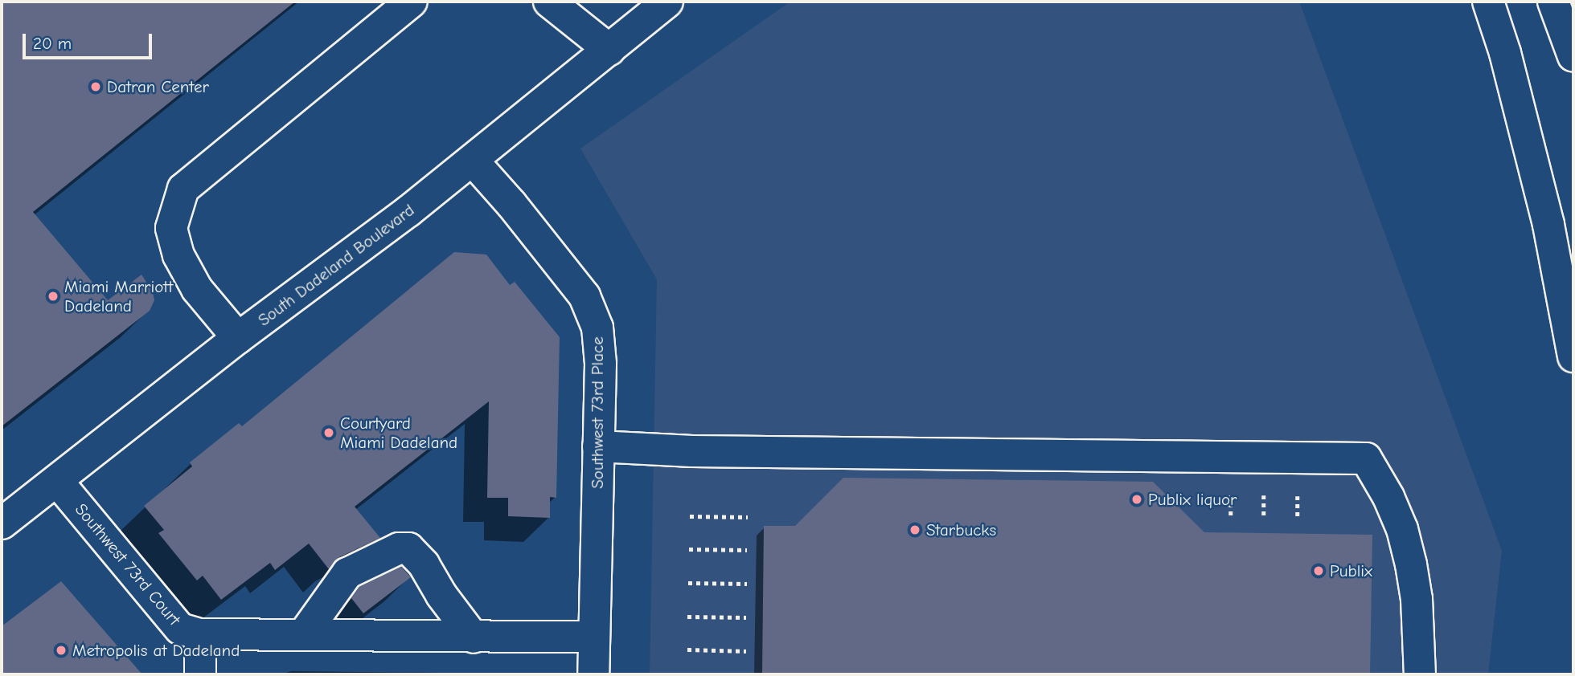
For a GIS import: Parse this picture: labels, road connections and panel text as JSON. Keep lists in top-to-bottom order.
{
  "streets": {
    "main road": ["South Dadeland Boulevard", "Southwest 73rd Place", "Southwest 73rd Court"]
  },
  "crossings": [
    ["South Dadeland Boulevard", "Southwest 73rd Place"],
    ["South Dadeland Boulevard", "Southwest 73rd Court"]
  ],
  "places": [
    "Datran Center",
    "Miami Marriott Dadeland",
    "Courtyard Miami Dadeland",
    "Publix liquor",
    "Starbucks",
    "Publix",
    "Metropolis at Dadeland"
  ],
  "scale_bar": "20 m"
}
